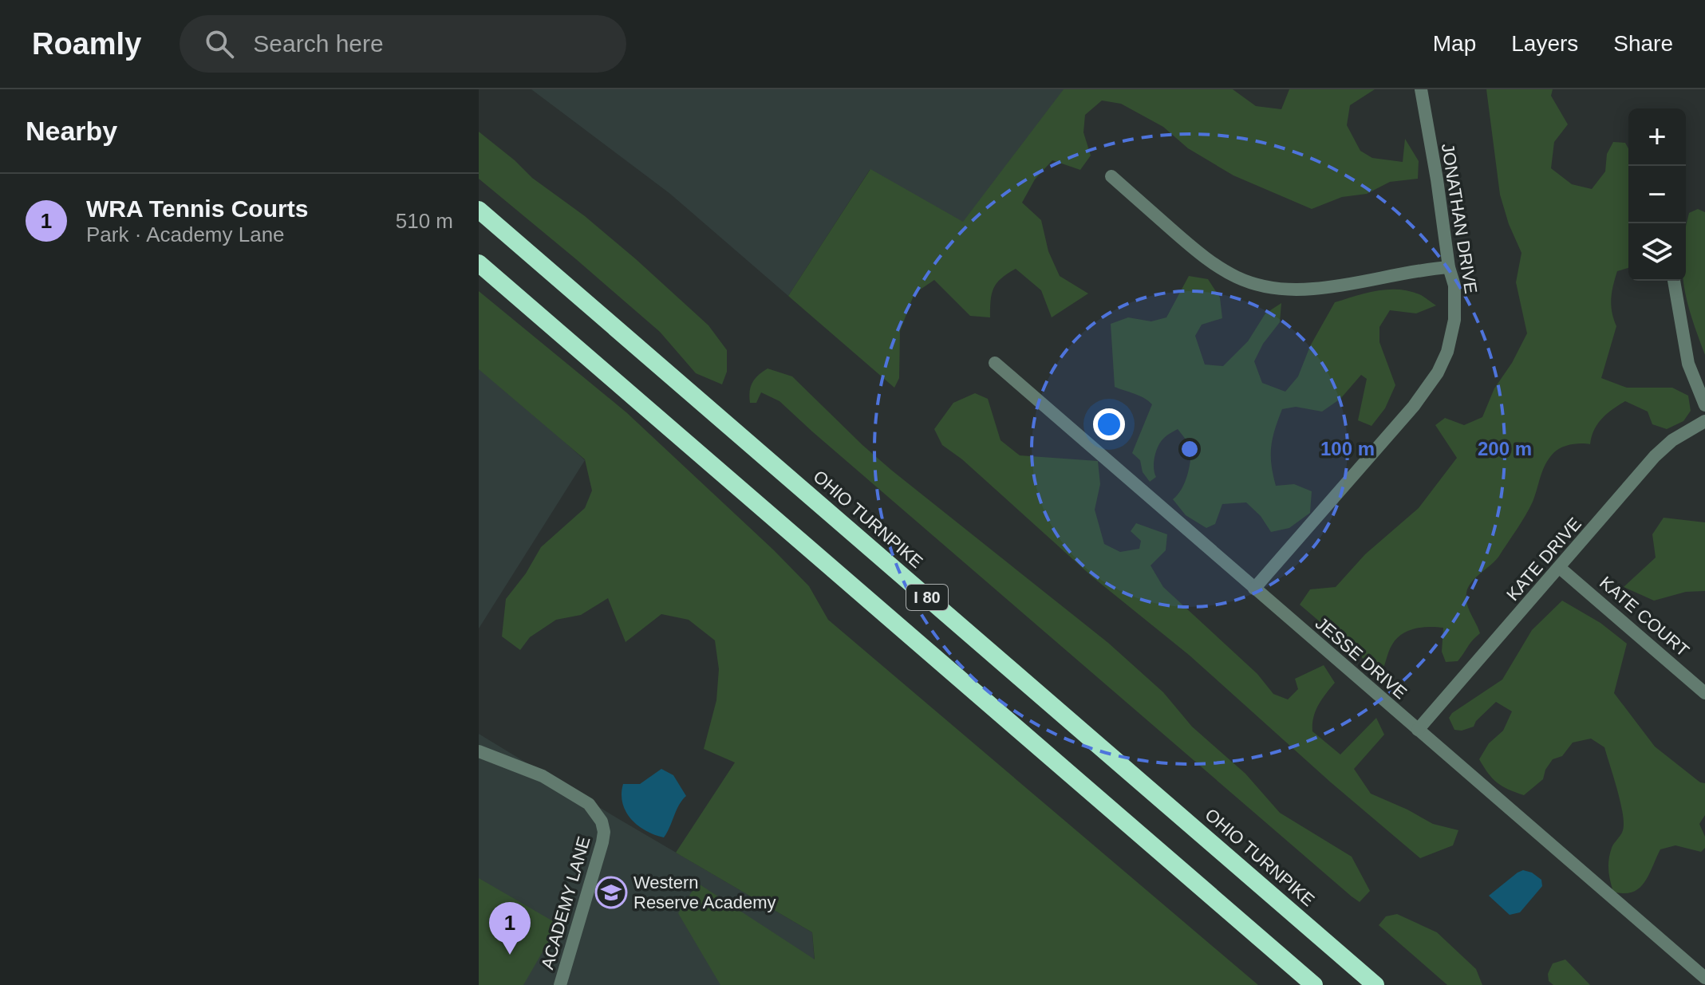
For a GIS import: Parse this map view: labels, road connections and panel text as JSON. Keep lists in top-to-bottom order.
{
  "streets": {
    "highway": ["OHIO TURNPIKE", "I 80"],
    "street": [
      "JONATHAN DRIVE",
      "KATE DRIVE",
      "KATE COURT",
      "JESSE DRIVE",
      "ACADEMY LANE"
    ]
  },
  "crossings": [
    ["JONATHAN DRIVE", "JESSE DRIVE"],
    ["KATE DRIVE", "KATE COURT"],
    ["KATE DRIVE", "JESSE DRIVE"]
  ],
  "places": {
    "school or university": ["Western Reserve Academy"]
  },
  "page": {
    "header": "Roamly",
    "search": "Search here",
    "nav": ["Map", "Layers", "Share"],
    "heading": "Nearby",
    "map_buttons": ["+", "−"],
    "list": [
      {
        "mark": "1",
        "name": "WRA Tennis Courts",
        "note": "Park · Academy Lane",
        "value": "510 m"
      }
    ],
    "pins": "1"
  },
  "rings": ["100 m", "200 m"]
}
